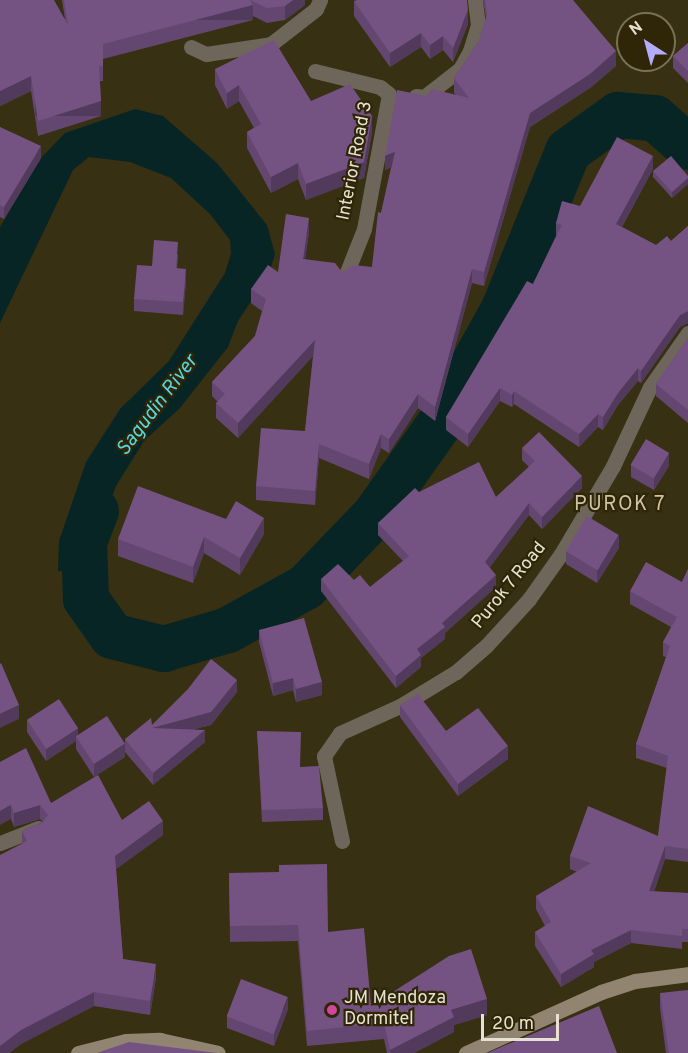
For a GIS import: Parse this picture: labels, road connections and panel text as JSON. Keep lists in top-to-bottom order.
{
  "streets": {
    "street": ["Interior Road 3", "Purok 7 Road"]
  },
  "districts": ["PUROK 7"],
  "water": ["Sagudin River"],
  "places": ["JM Mendoza Dormitel"],
  "scale_bar": "20 m",
  "north": "top left"
}
